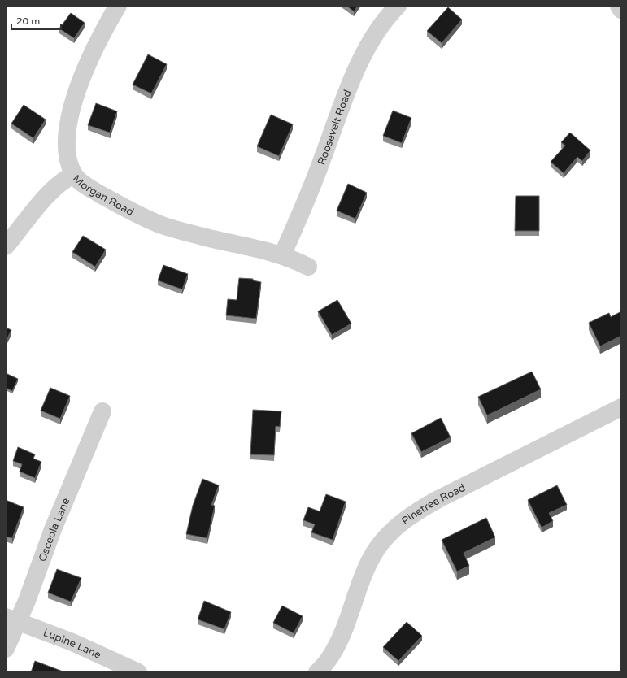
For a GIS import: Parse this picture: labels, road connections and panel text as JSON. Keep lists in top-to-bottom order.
{
  "streets": {
    "street": [
      "Roosevelt Road",
      "Morgan Road",
      "Pinetree Road",
      "Osceola Lane",
      "Lupine Lane"
    ]
  },
  "crossings": [
    ["Roosevelt Road", "Morgan Road"],
    ["Osceola Lane", "Lupine Lane"]
  ],
  "scale_bar": "20 m"
}
